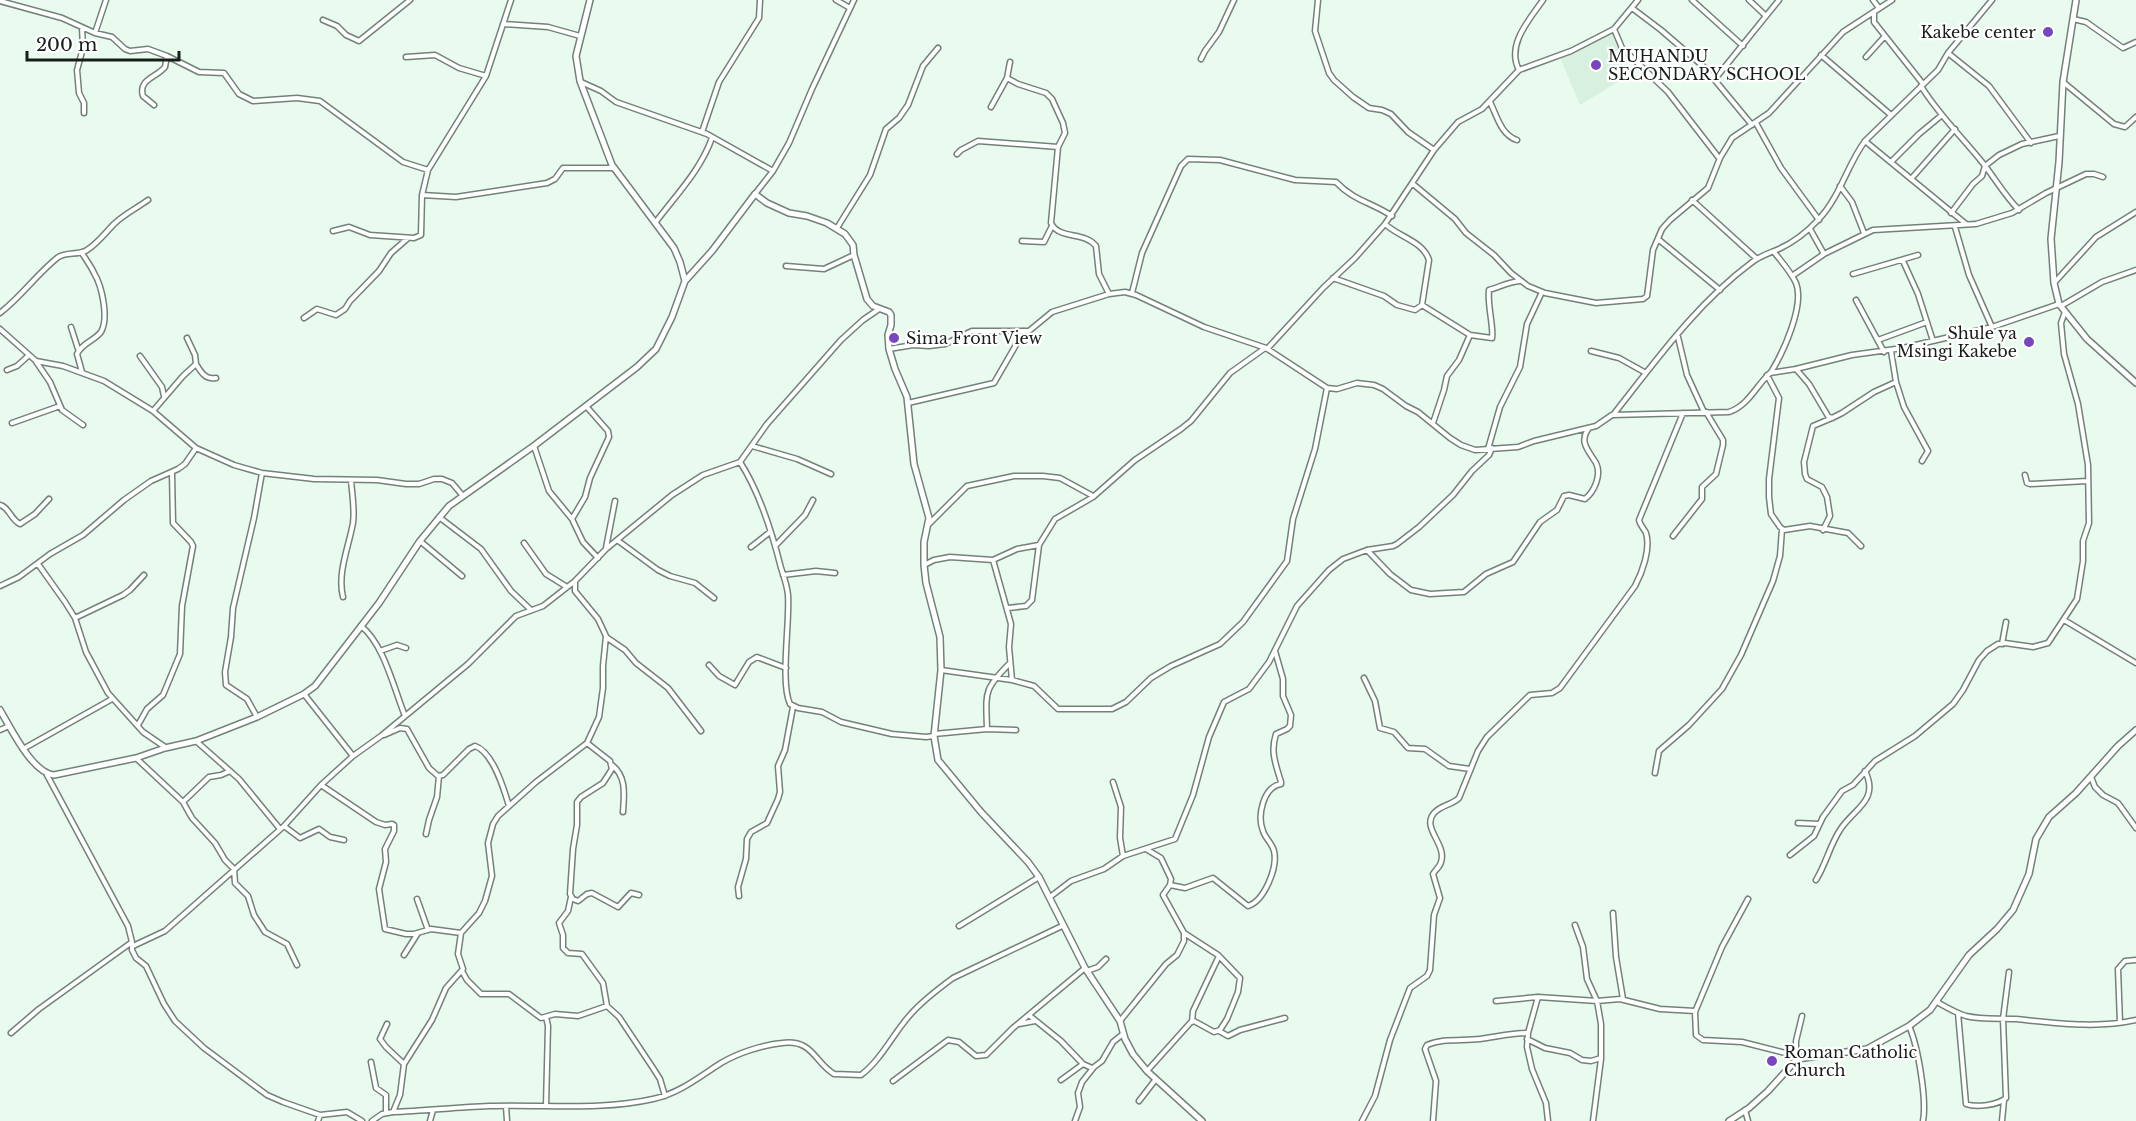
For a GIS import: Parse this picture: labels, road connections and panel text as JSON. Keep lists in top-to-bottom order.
{
  "places": [
    "Kakebe center",
    "MUHANDU SECONDARY SCHOOL",
    "Sima Front View",
    "Shule ya Msingi Kakebe",
    "Roman Catholic Church"
  ],
  "scale_bar": "200 m"
}
